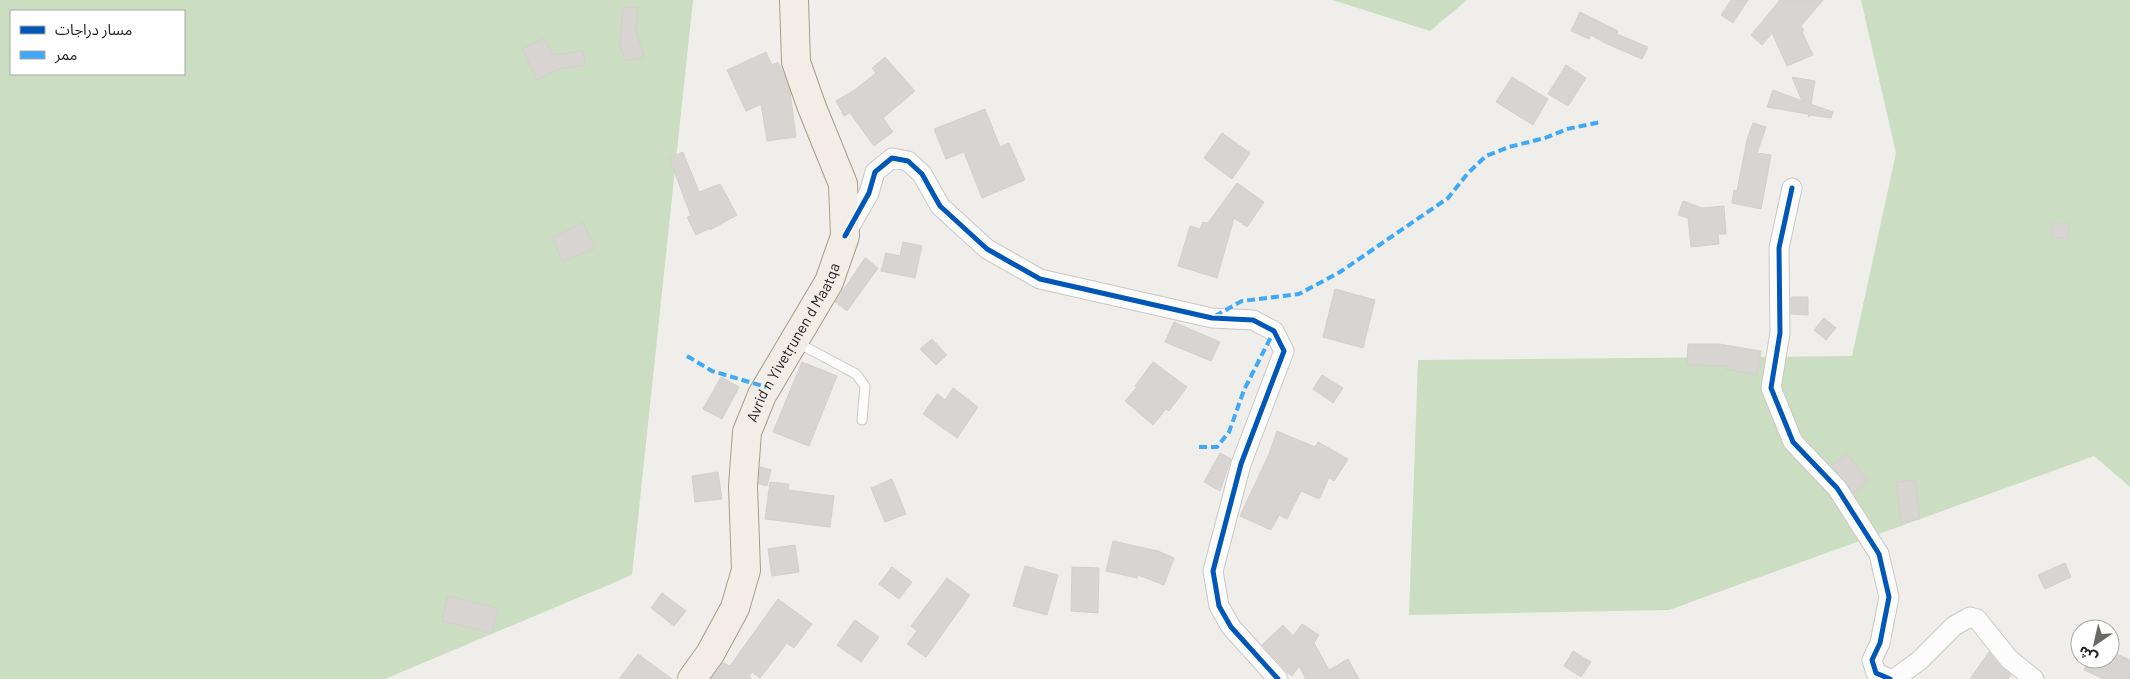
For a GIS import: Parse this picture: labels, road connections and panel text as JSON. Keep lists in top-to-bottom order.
{
  "streets": {
    "main road": ["Avrid n Yivetṛunen d Maatqa"]
  },
  "legend": ["مسار دراجات", "ممر"],
  "north": "bottom left"
}
